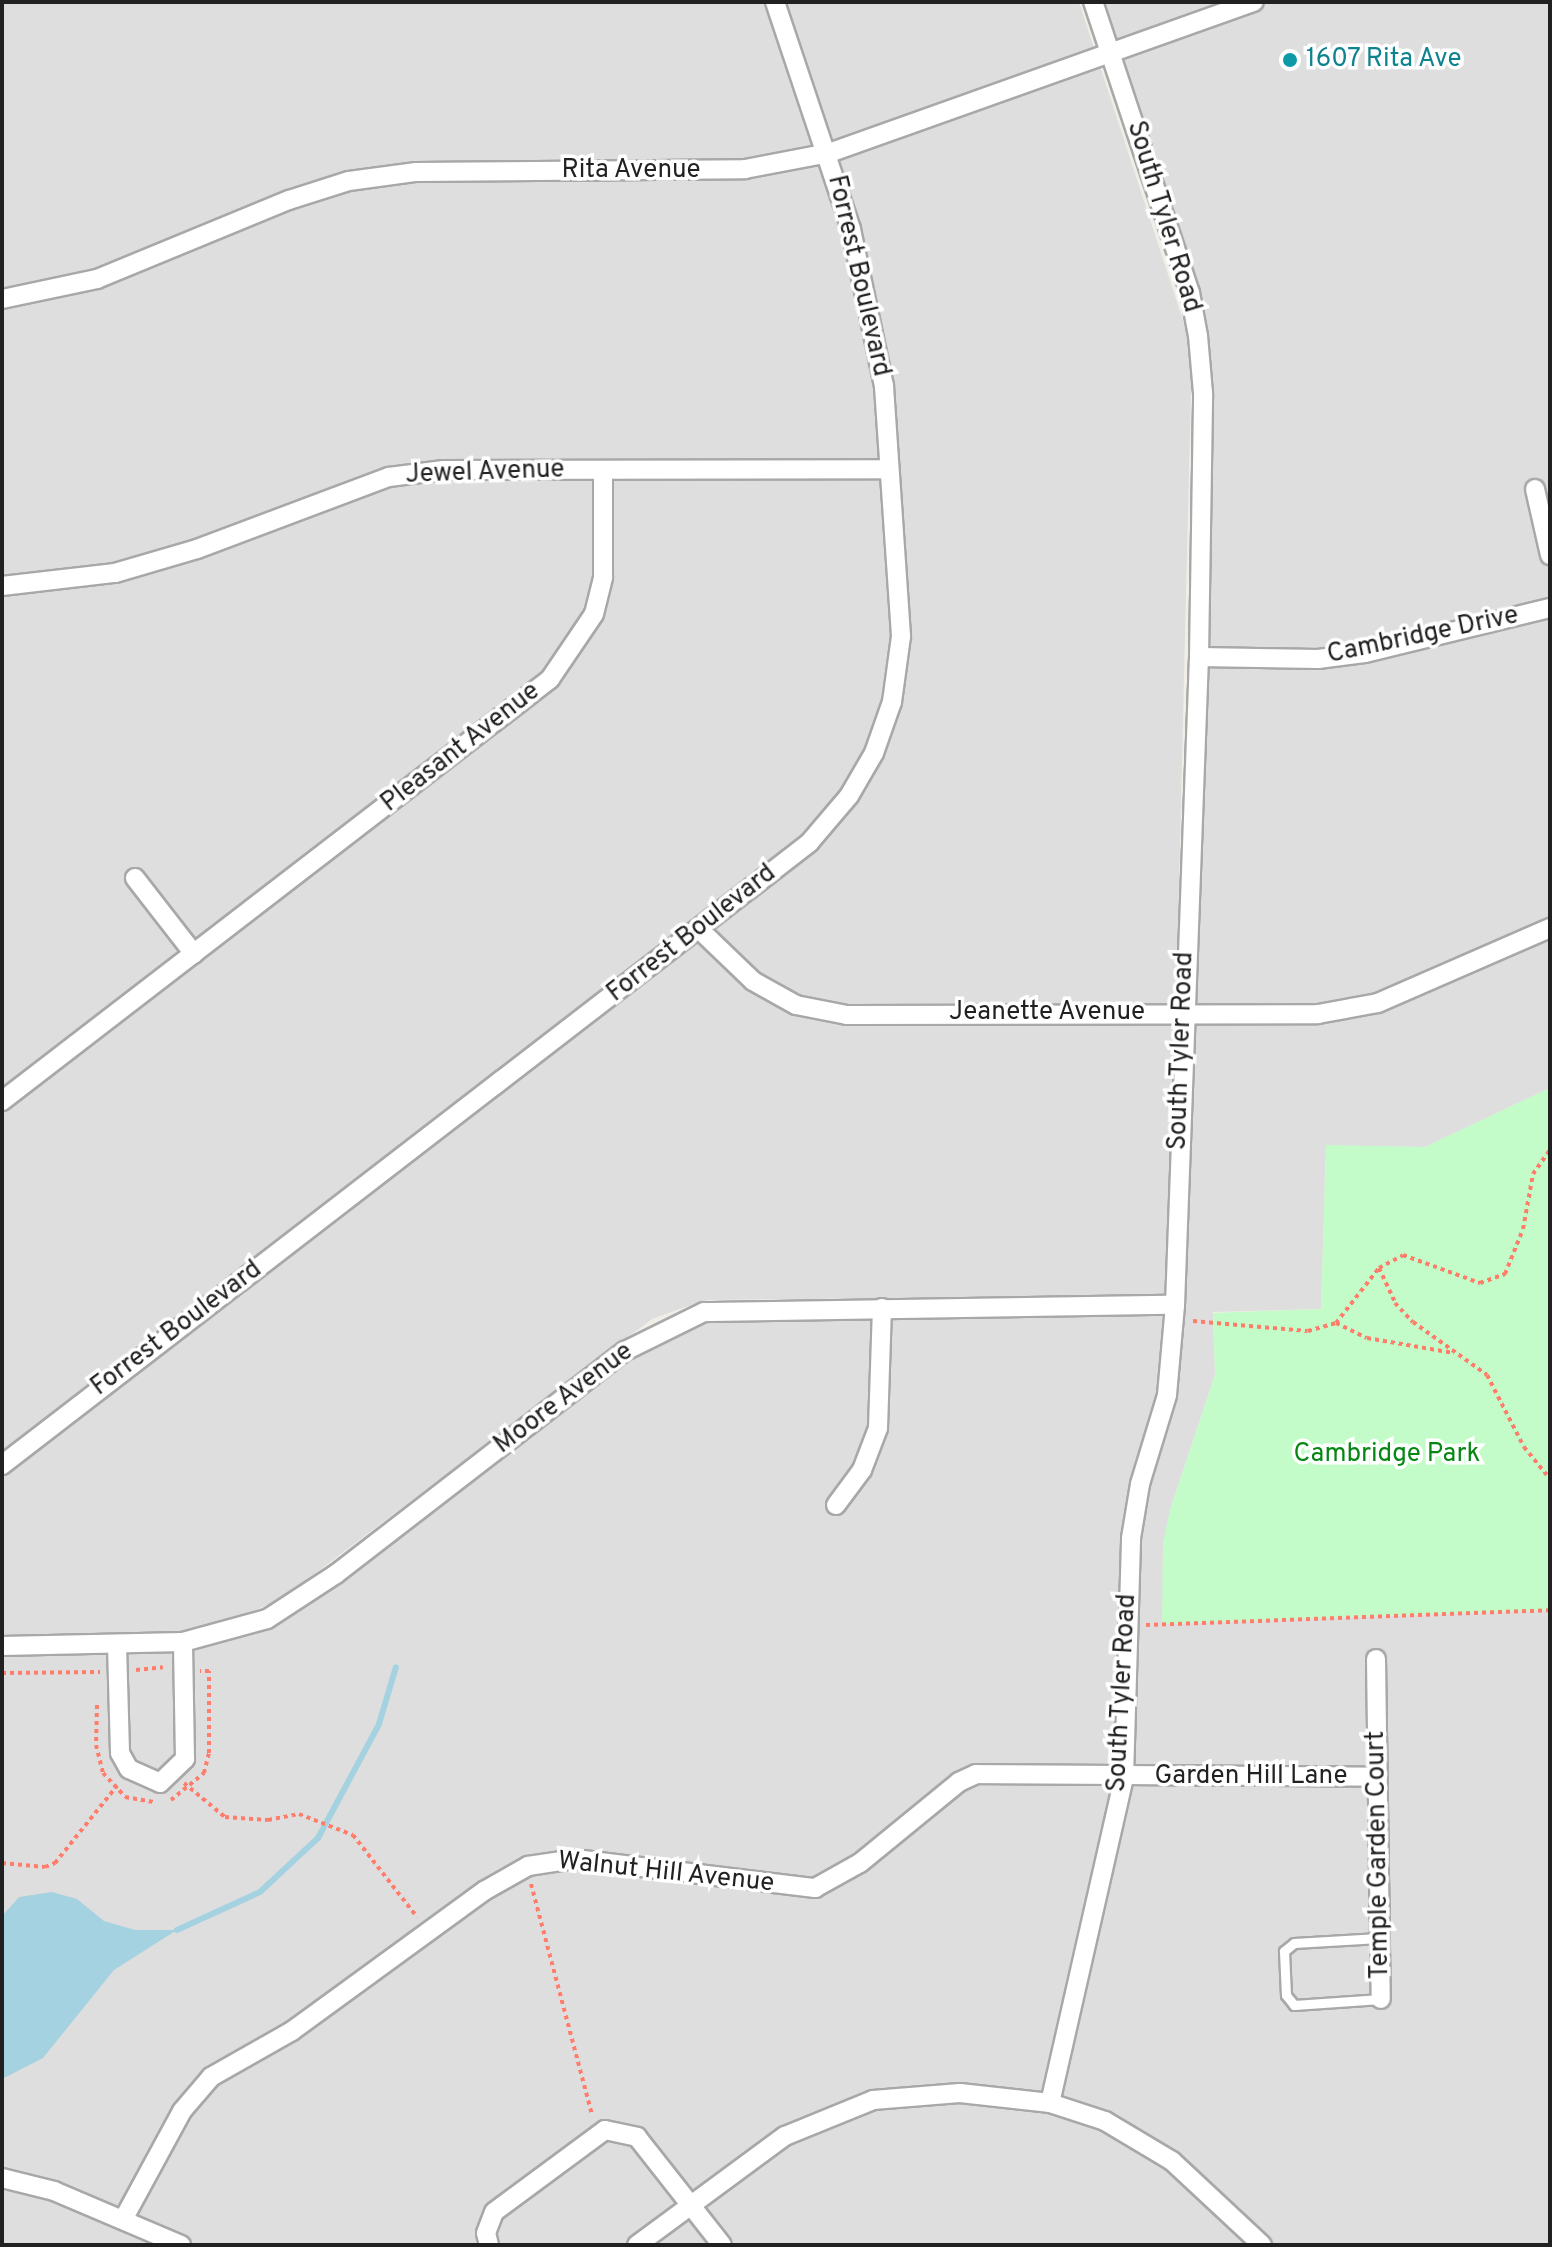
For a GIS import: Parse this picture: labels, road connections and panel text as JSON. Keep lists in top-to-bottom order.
{
  "streets": {
    "street": [
      "Rita Avenue",
      "South Tyler Road",
      "Forrest Boulevard",
      "Jewel Avenue",
      "Cambridge Drive",
      "Pleasant Avenue",
      "Jeanette Avenue",
      "Moore Avenue",
      "Garden Hill Lane",
      "Temple Garden Court",
      "Walnut Hill Avenue"
    ]
  },
  "crossings": [
    ["Rita Avenue", "South Tyler Road"],
    ["Rita Avenue", "Forrest Boulevard"],
    ["South Tyler Road", "Cambridge Drive"],
    ["South Tyler Road", "Jeanette Avenue"],
    ["South Tyler Road", "Moore Avenue"],
    ["South Tyler Road", "Garden Hill Lane"],
    ["South Tyler Road", "Walnut Hill Avenue"],
    ["Forrest Boulevard", "Jewel Avenue"],
    ["Forrest Boulevard", "Jeanette Avenue"],
    ["Jewel Avenue", "Pleasant Avenue"],
    ["Garden Hill Lane", "Temple Garden Court"],
    ["Garden Hill Lane", "Walnut Hill Avenue"]
  ],
  "parks": ["Cambridge Park"],
  "places": ["1607 Rita Ave"]
}
